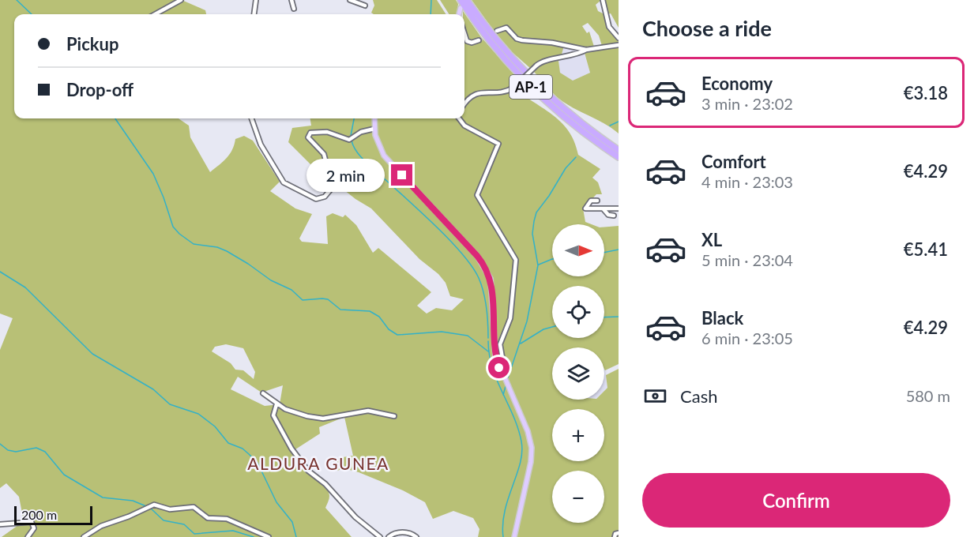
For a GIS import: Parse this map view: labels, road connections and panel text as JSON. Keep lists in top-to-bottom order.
{
  "streets": {
    "highway": ["AP-1"]
  },
  "districts": ["ALDURA GUNEA"],
  "scale_bar": "200 m",
  "north": "right",
  "page": {
    "heading": "Choose a ride",
    "banner": ["Pickup", "Drop-off"],
    "list": [
      {
        "name": "Economy",
        "note": "3 min · 23:02",
        "value": "€3.18"
      },
      {
        "name": "Comfort",
        "note": "4 min · 23:03",
        "value": "€4.29"
      },
      {
        "name": "XL",
        "note": "5 min · 23:04",
        "value": "€5.41"
      },
      {
        "name": "Black",
        "note": "6 min · 23:05",
        "value": "€4.29"
      }
    ],
    "bubble": "2 min",
    "map_buttons": ["+", "−"],
    "pay": ["Cash", "580 m"],
    "buttons": "Confirm",
    "scale": "200 m"
  }
}
